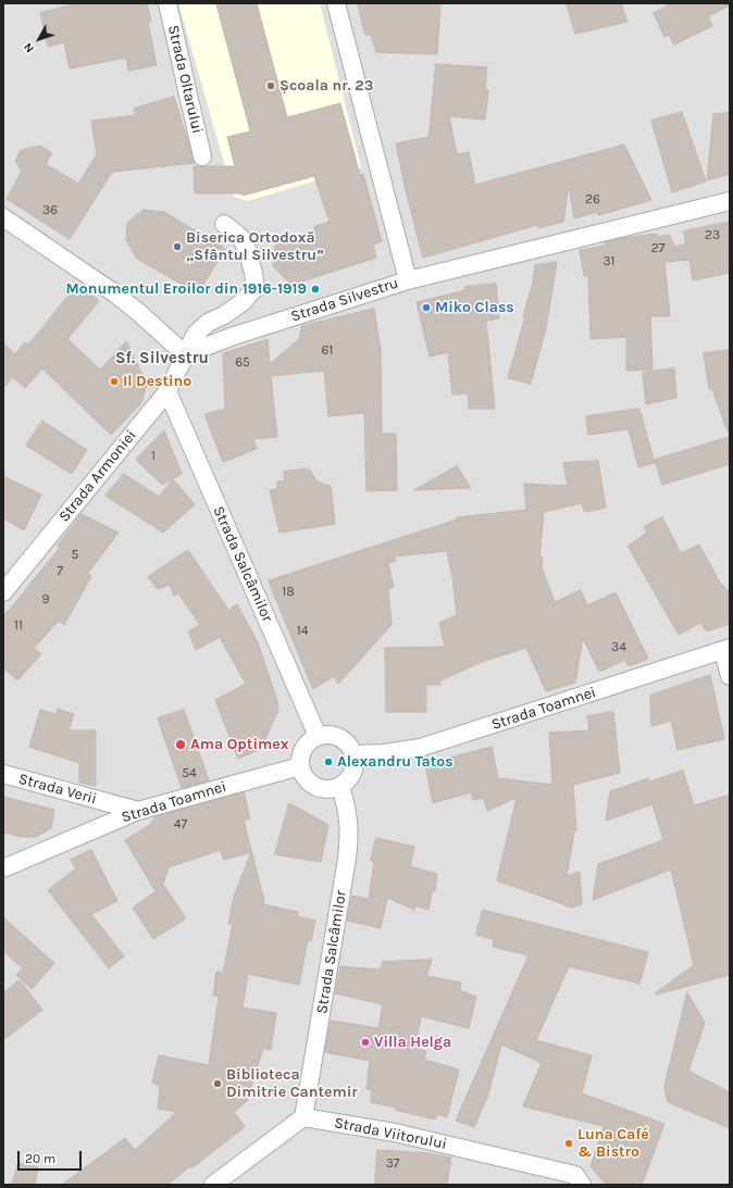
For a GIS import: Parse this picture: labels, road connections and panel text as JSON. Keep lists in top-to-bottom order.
{
  "streets": {
    "street": [
      "Strada Oltarului",
      "Strada Silvestru",
      "Strada Armoniei",
      "Strada Salcâmilor",
      "Strada Toamnei",
      "Strada Verii",
      "Strada Viitorului"
    ]
  },
  "crossings": [
    ["Strada Silvestru", "Strada Armoniei"],
    ["Strada Armoniei", "Strada Salcâmilor"],
    ["Strada Salcâmilor", "Strada Toamnei"],
    ["Strada Salcâmilor", "Strada Viitorului"],
    ["Strada Toamnei", "Strada Verii"]
  ],
  "districts": ["Sf. Silvestru"],
  "places": [
    "Școala nr. 23",
    "Biserica Ortodoxă „Sfântul Silvestru”",
    "Monumentul Eroilor din 1916-1919",
    "Miko Class",
    "Il Destino",
    "Ama Optimex",
    "Alexandru Tatos",
    "Villa Helga",
    "Biblioteca Dimitrie Cantemir",
    "Luna Café & Bistro"
  ],
  "house_numbers": [
    "26",
    "36",
    "23",
    "27",
    "31",
    "61",
    "65",
    "1",
    "5",
    "7",
    "18",
    "9",
    "11",
    "14",
    "34",
    "54",
    "47",
    "37"
  ],
  "scale_bar": "20 m",
  "north": "bottom left"
}
